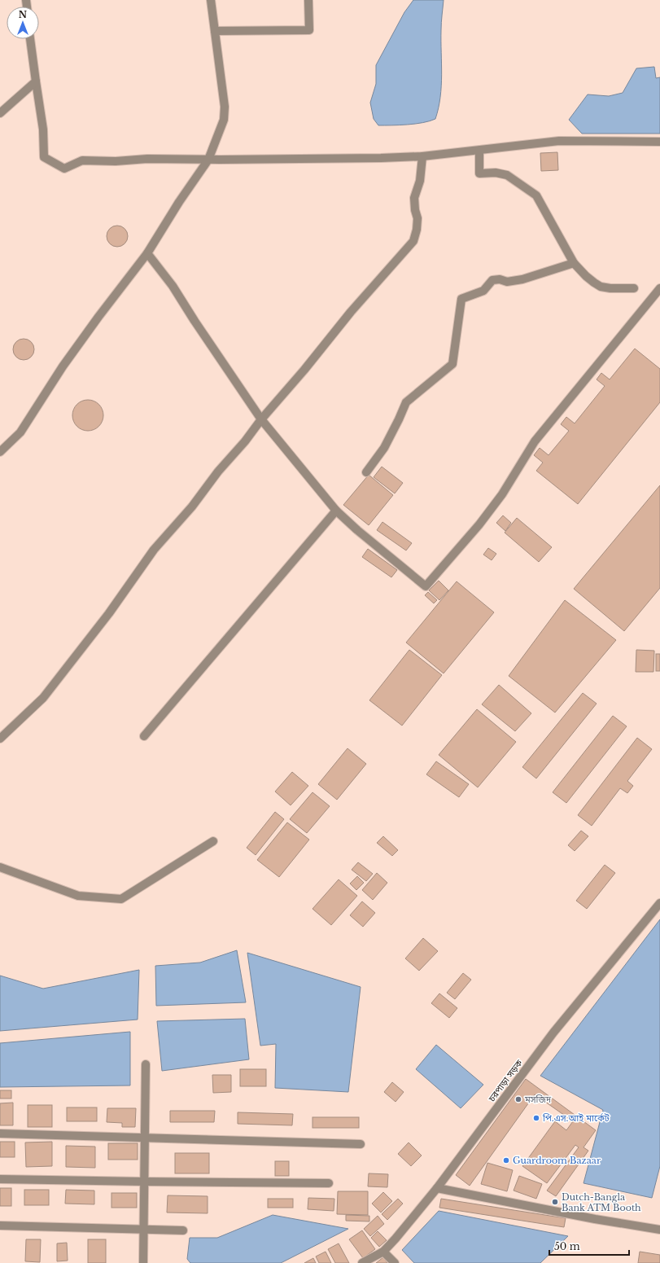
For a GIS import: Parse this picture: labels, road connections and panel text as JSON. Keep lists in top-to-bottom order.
{
  "streets": {
    "street": ["চরপাড়া সড়ক"]
  },
  "places": [
    "মসজিদ",
    "পি.এস.আই মার্কেট",
    "Guardroom Bazaar",
    "Dutch-Bangla Bank ATM Booth"
  ],
  "scale_bar": "50 m",
  "north": "top"
}
